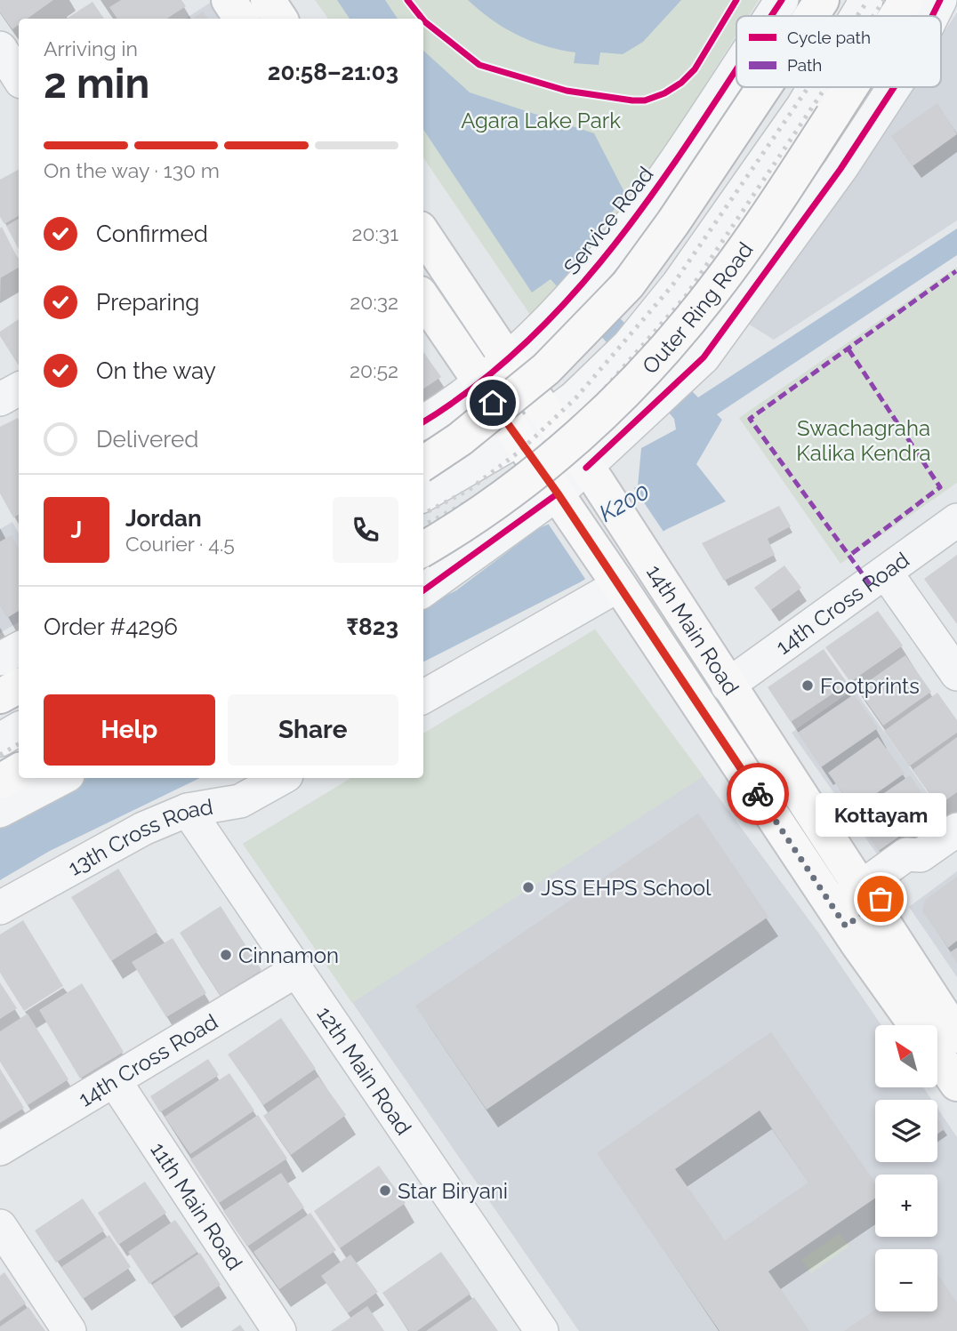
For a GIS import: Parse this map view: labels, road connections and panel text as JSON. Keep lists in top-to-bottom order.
{
  "streets": {
    "main road": ["Outer Ring Road", "14th Main Road"],
    "street": [
      "Service Road",
      "14th Cross Road",
      "13th Cross Road",
      "12th Main Road",
      "11th Main Road"
    ]
  },
  "crossings": [
    ["Service Road", "14th Main Road"],
    ["14th Cross Road", "14th Main Road"],
    ["14th Cross Road", "12th Main Road"],
    ["14th Cross Road", "11th Main Road"],
    ["13th Cross Road", "12th Main Road"]
  ],
  "water": ["K200"],
  "parks": ["Agara Lake Park", "Swachagraha Kalika Kendra"],
  "places": [
    "Footprints",
    "JSS EHPS School",
    "Kottayam",
    "Cinnamon",
    "Star Biryani"
  ],
  "legend": ["Cycle path", "Path"],
  "north": "top left",
  "page": {
    "heading": ["2 min", "Arriving in", "20:58–21:03"],
    "panel": [
      "Jordan",
      "Courier · 4.5",
      "Order #4296",
      "₹823"
    ],
    "bar": "On the way · 130 m",
    "list": [
      ["Confirmed", "20:31"],
      ["Preparing", "20:32"],
      ["On the way", "20:52"],
      "Delivered"
    ],
    "round": "J",
    "buttons": ["Help", "Share"],
    "bubble": "Kottayam",
    "map_buttons": ["+", "−"]
  }
}
